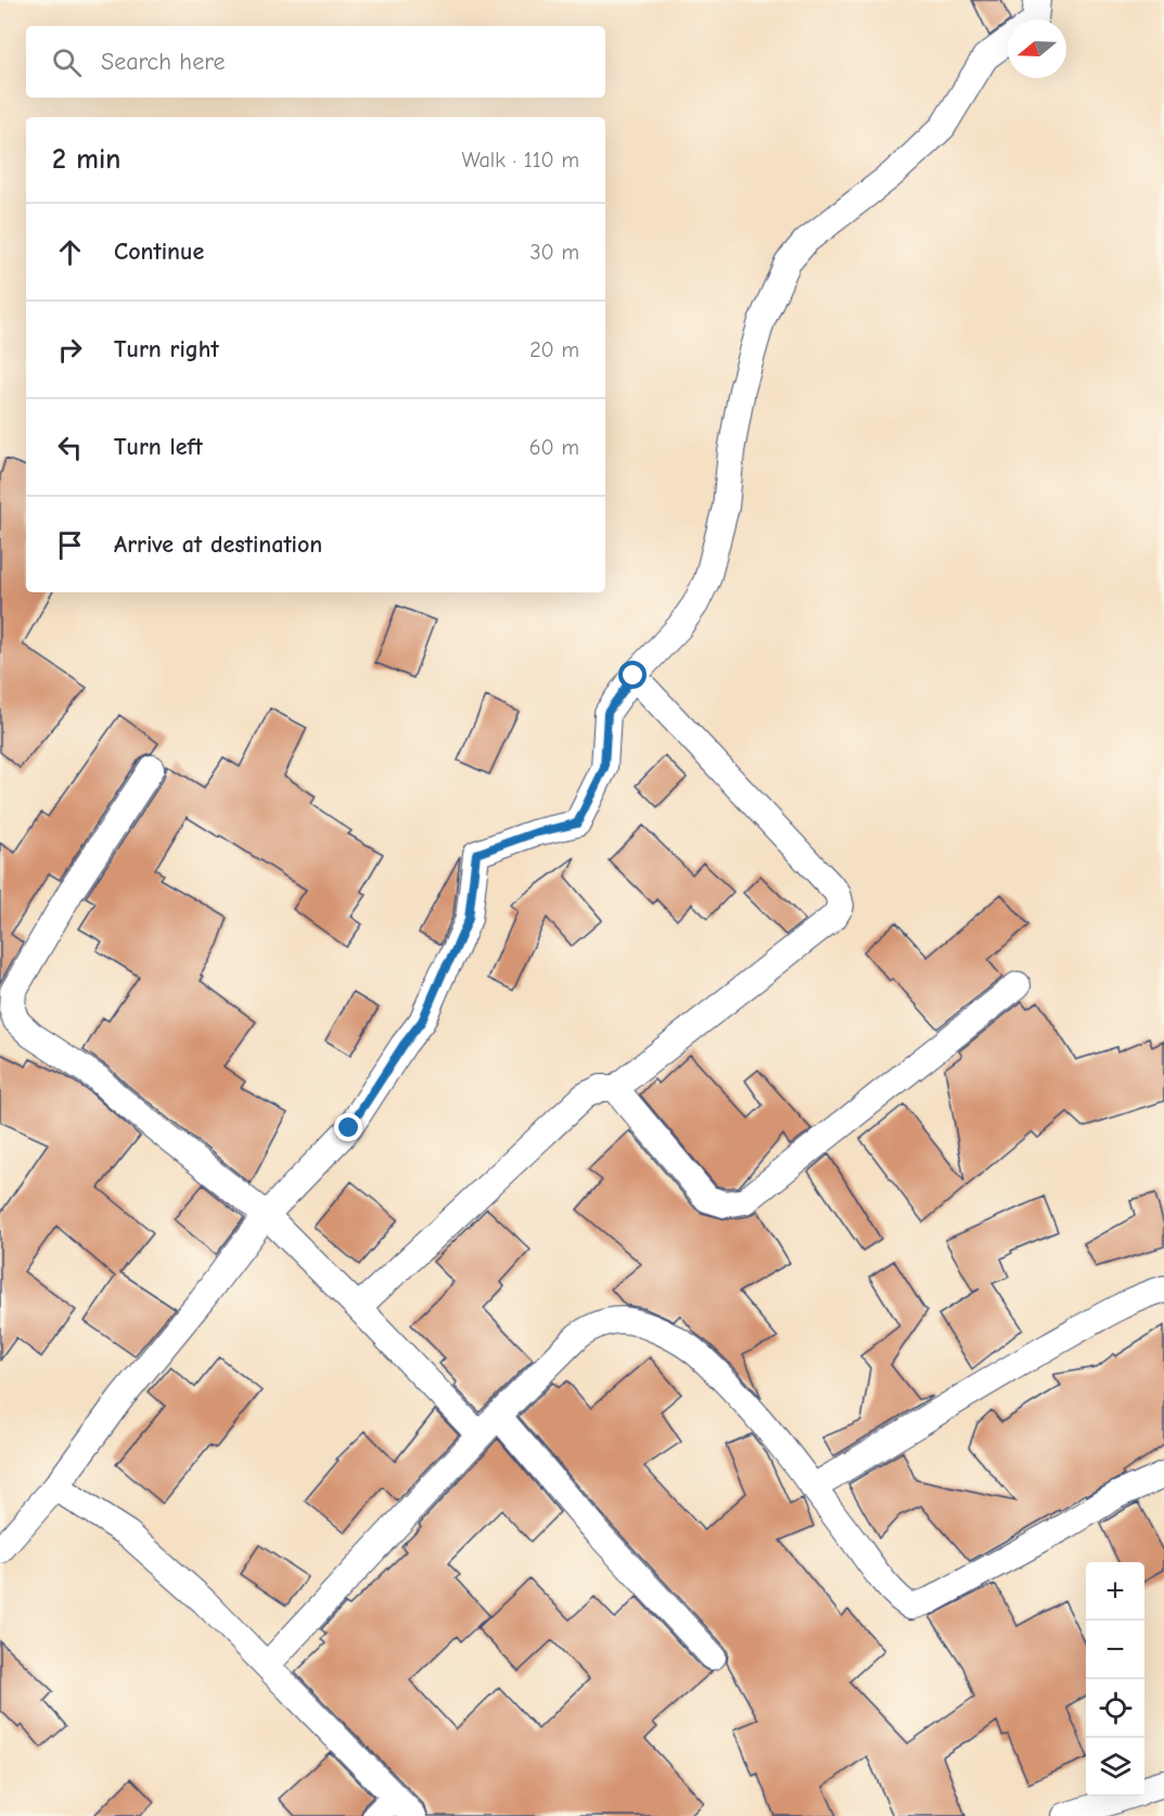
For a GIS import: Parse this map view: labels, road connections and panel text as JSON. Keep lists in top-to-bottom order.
{
  "north": "left",
  "page": {
    "search": "Search here",
    "heading": ["2 min", "Walk · 110 m"],
    "list": [
      ["Continue", "30 m"],
      ["Turn right", "20 m"],
      ["Turn left", "60 m"],
      "Arrive at destination"
    ],
    "map_buttons": ["+", "−"]
  }
}
